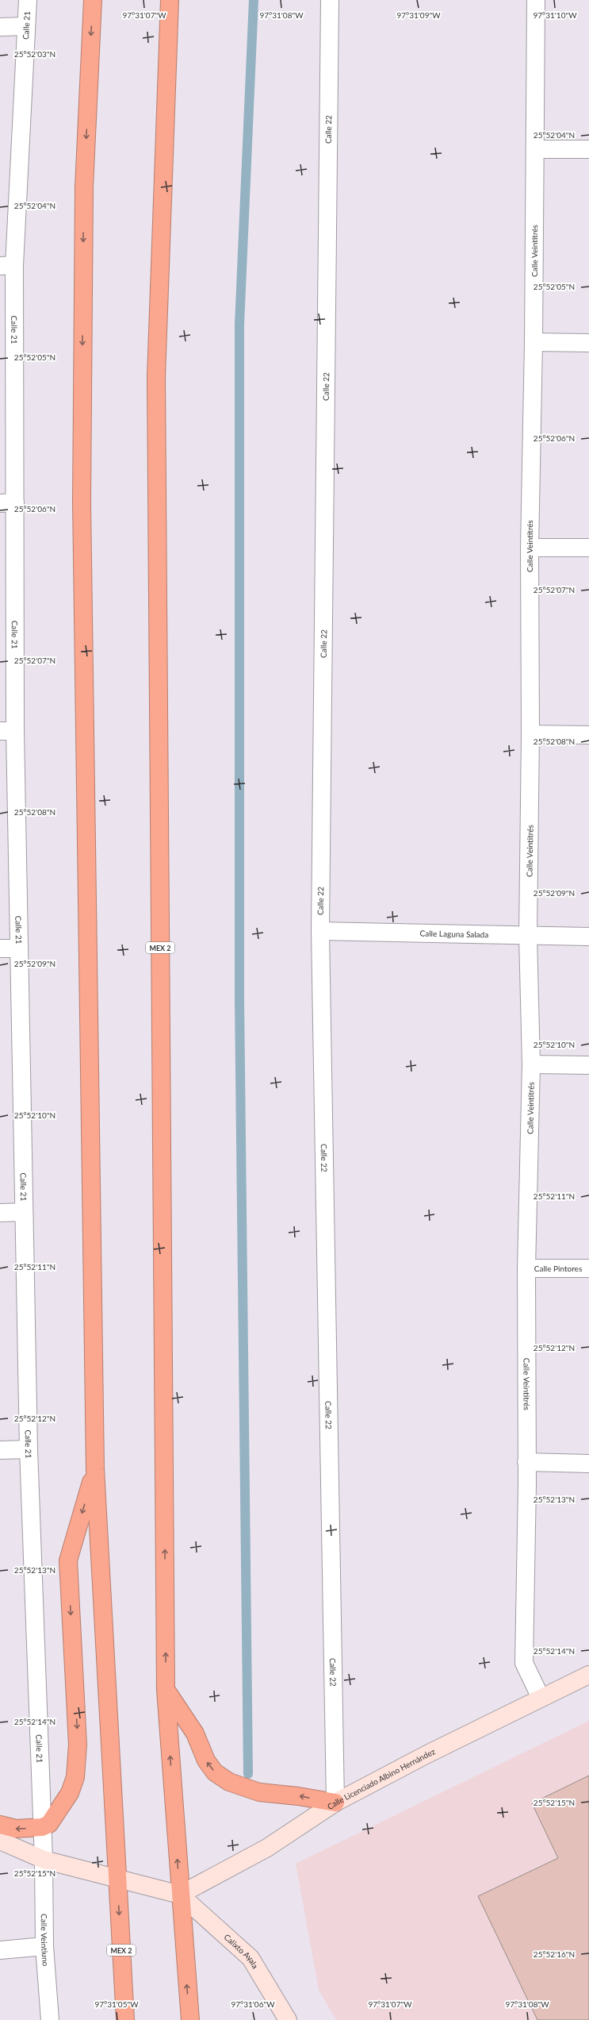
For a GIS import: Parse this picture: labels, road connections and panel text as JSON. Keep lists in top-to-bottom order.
{
  "streets": {
    "highway": ["MEX 2"],
    "street": [
      "Calle 21",
      "Calle 22",
      "Calle Veintitrés",
      "Calle Laguna Salada",
      "Calle Pintores",
      "Calle Licenciado Albino Hernández",
      "Calle Veintiuno",
      "Calixto Ayala"
    ]
  },
  "crossings": [
    ["Calle 21", "Calle Veintiuno"],
    ["Calle 22", "Calle Laguna Salada"],
    ["Calle 22", "Calle Licenciado Albino Hernández"],
    ["Calle Veintitrés", "Calle Laguna Salada"],
    ["Calle Veintitrés", "Calle Pintores"],
    ["Calle Veintitrés", "Calle Licenciado Albino Hernández"],
    ["MEX 2", "Calle Licenciado Albino Hernández"],
    ["MEX 2", "Calixto Ayala"],
    ["Calle Licenciado Albino Hernández", "Calixto Ayala"]
  ],
  "coordinates": [
    "97°31'07\"W",
    "97°31'08\"W",
    "97°31'09\"W",
    "97°31'10\"W",
    "25°52'03\"N",
    "25°52'04\"N",
    "25°52'05\"N",
    "25°52'06\"N",
    "25°52'07\"N",
    "25°52'08\"N",
    "25°52'09\"N",
    "25°52'10\"N",
    "25°52'11\"N",
    "25°52'12\"N",
    "25°52'13\"N",
    "25°52'14\"N",
    "25°52'15\"N",
    "25°52'16\"N",
    "97°31'05\"W",
    "97°31'06\"W"
  ]
}
